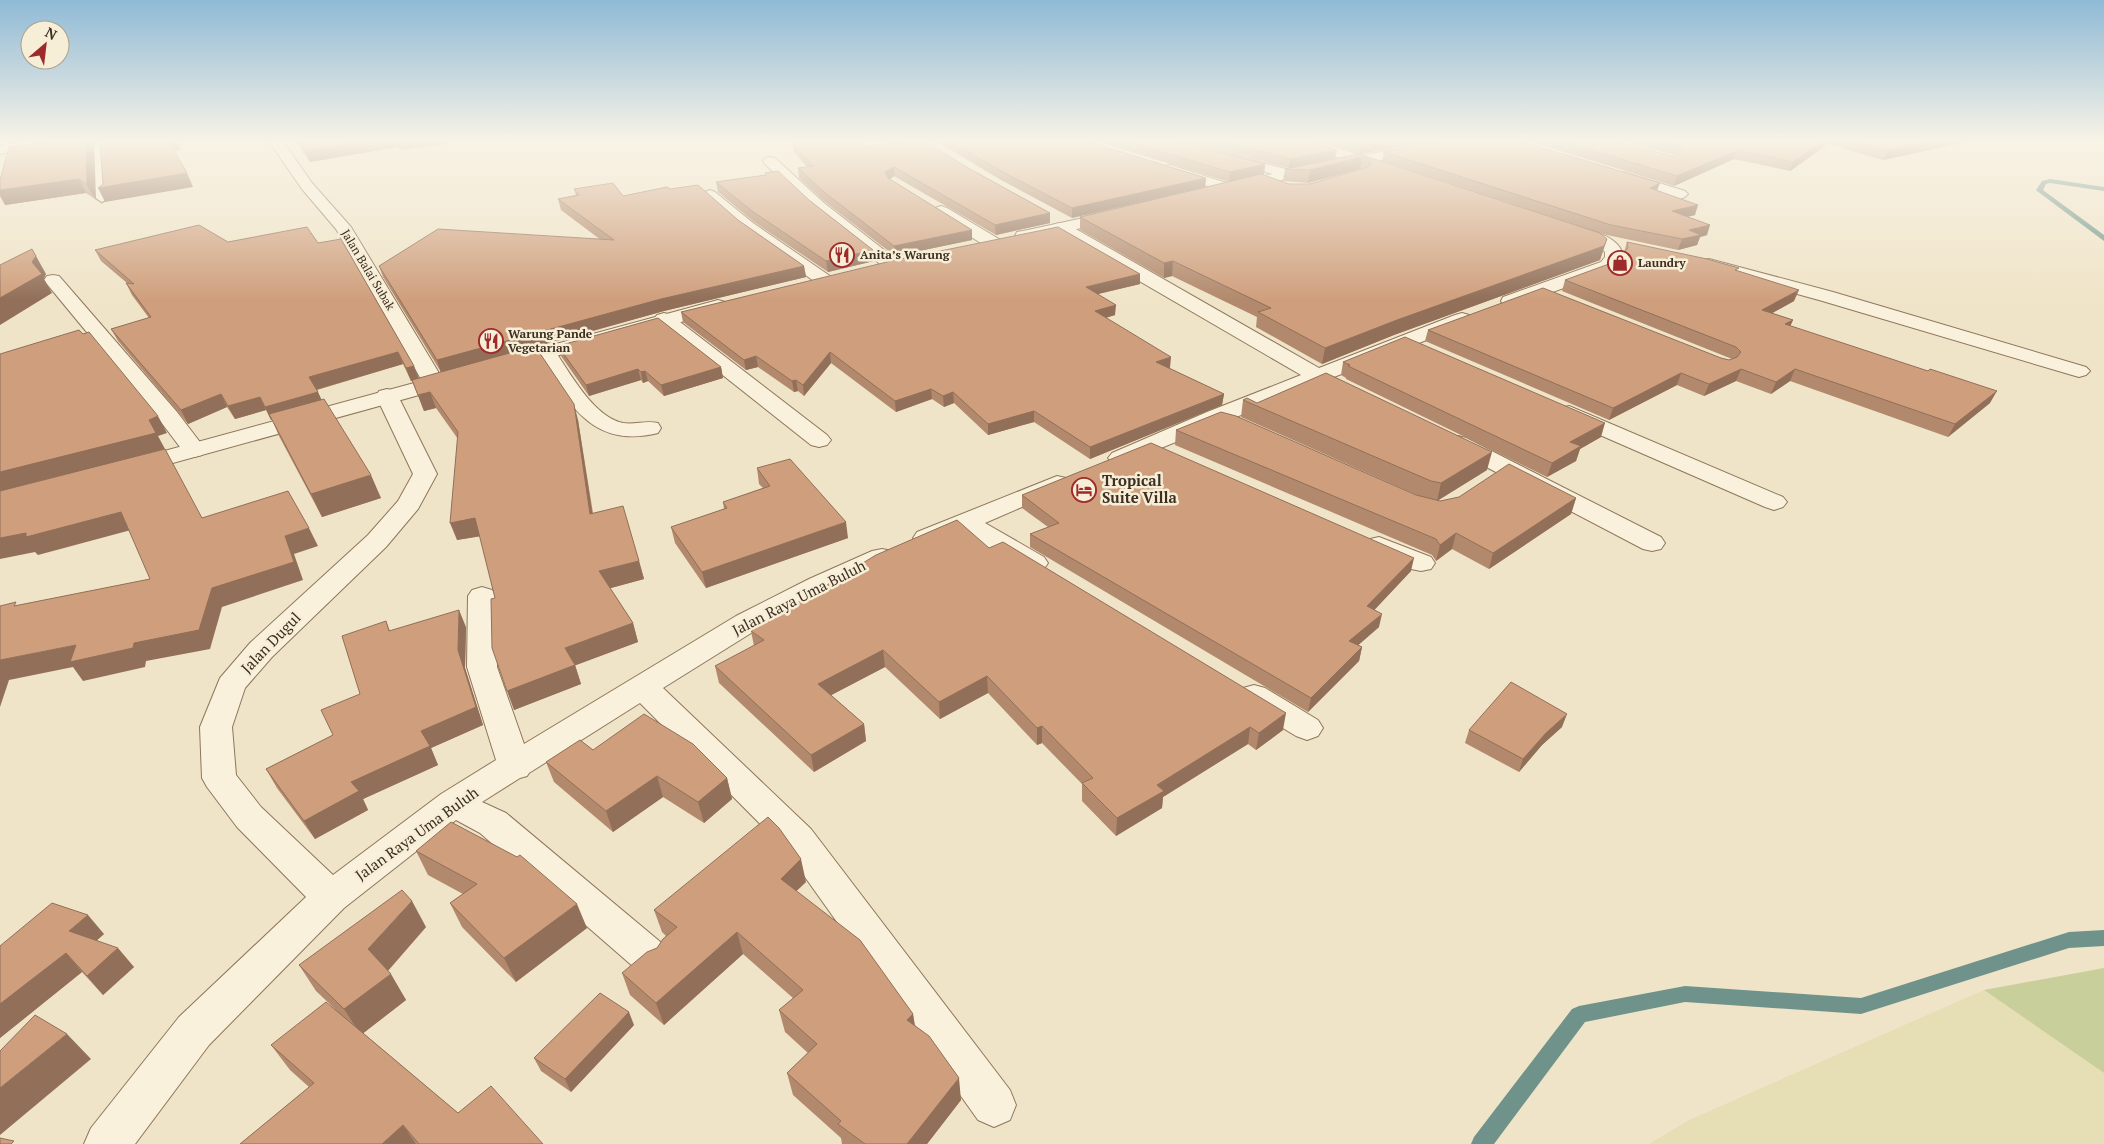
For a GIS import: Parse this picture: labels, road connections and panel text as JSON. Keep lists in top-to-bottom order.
{
  "streets": {
    "street": ["Jalan Balai Subak", "Jalan Raya Uma Buluh", "Jalan Dugul"]
  },
  "crossings": [
    ["Jalan Raya Uma Buluh", "Jalan Dugul"]
  ],
  "places": {
    "restaurant": ["Anita’s Warung", "Warung Pande Vegetarian"],
    "shop": ["Laundry"],
    "hotel": ["Tropical Suite Villa"]
  },
  "north": "top right"
}
